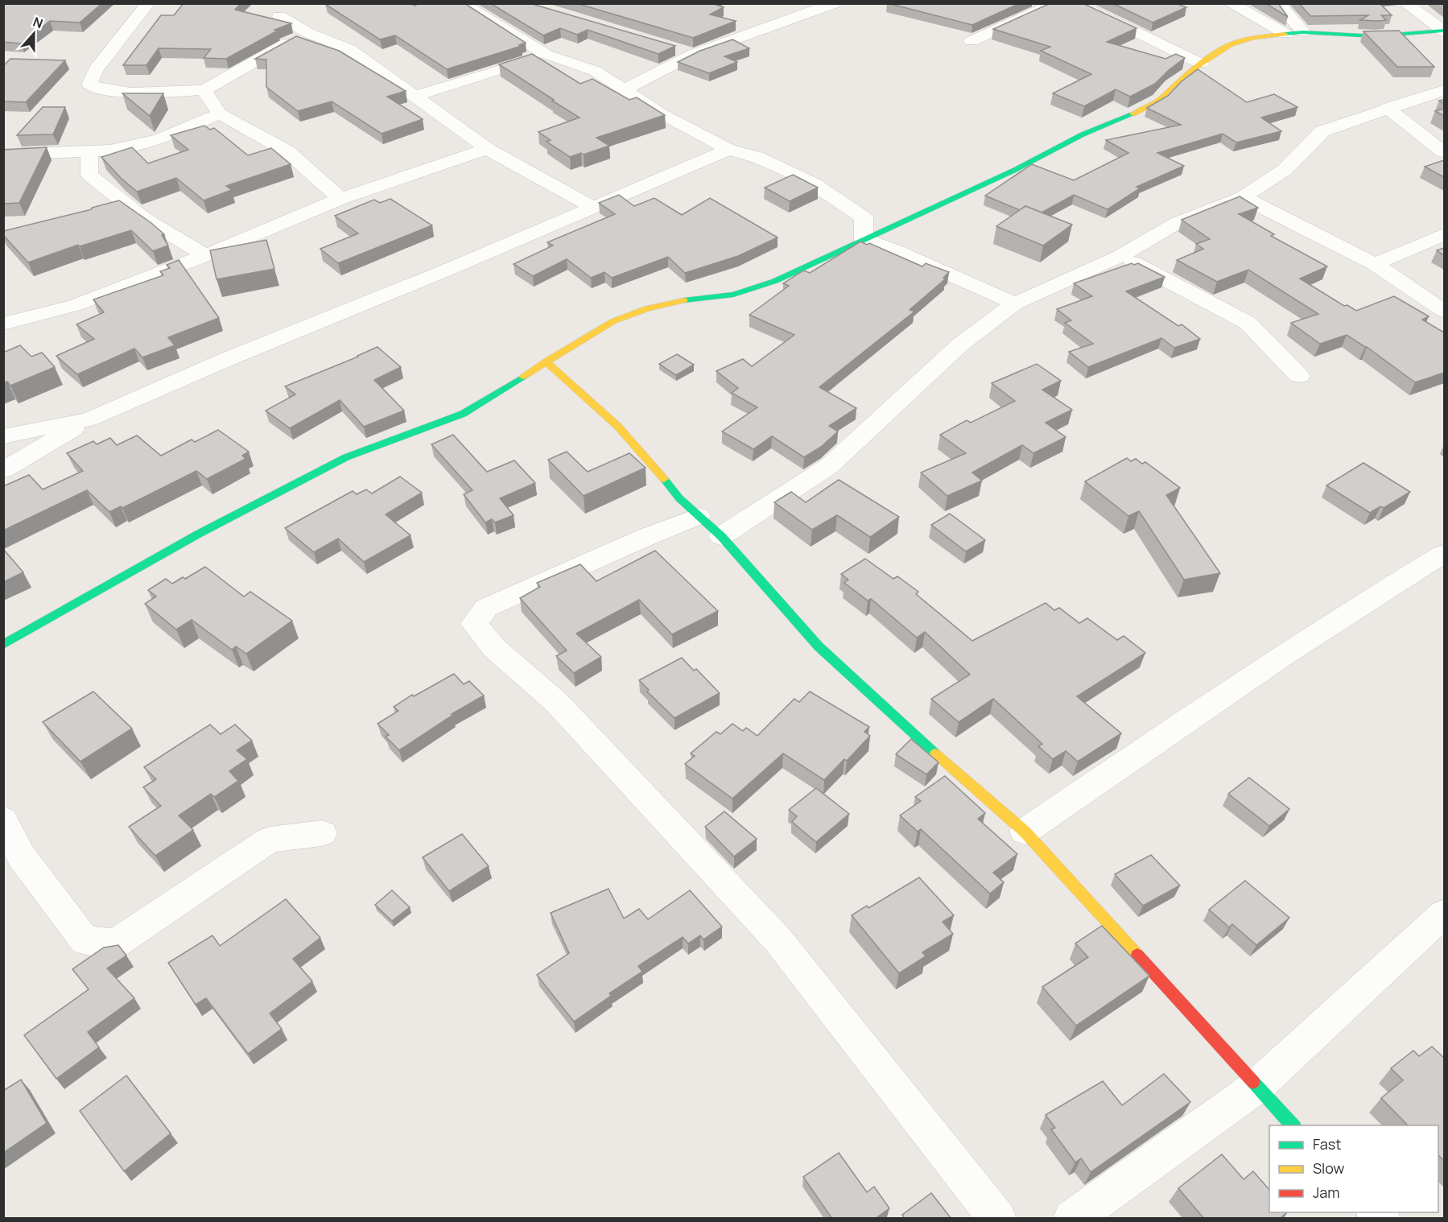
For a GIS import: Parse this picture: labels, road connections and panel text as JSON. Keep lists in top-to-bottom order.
{
  "legend": ["Fast", "Slow", "Jam"],
  "north": "top"
}
